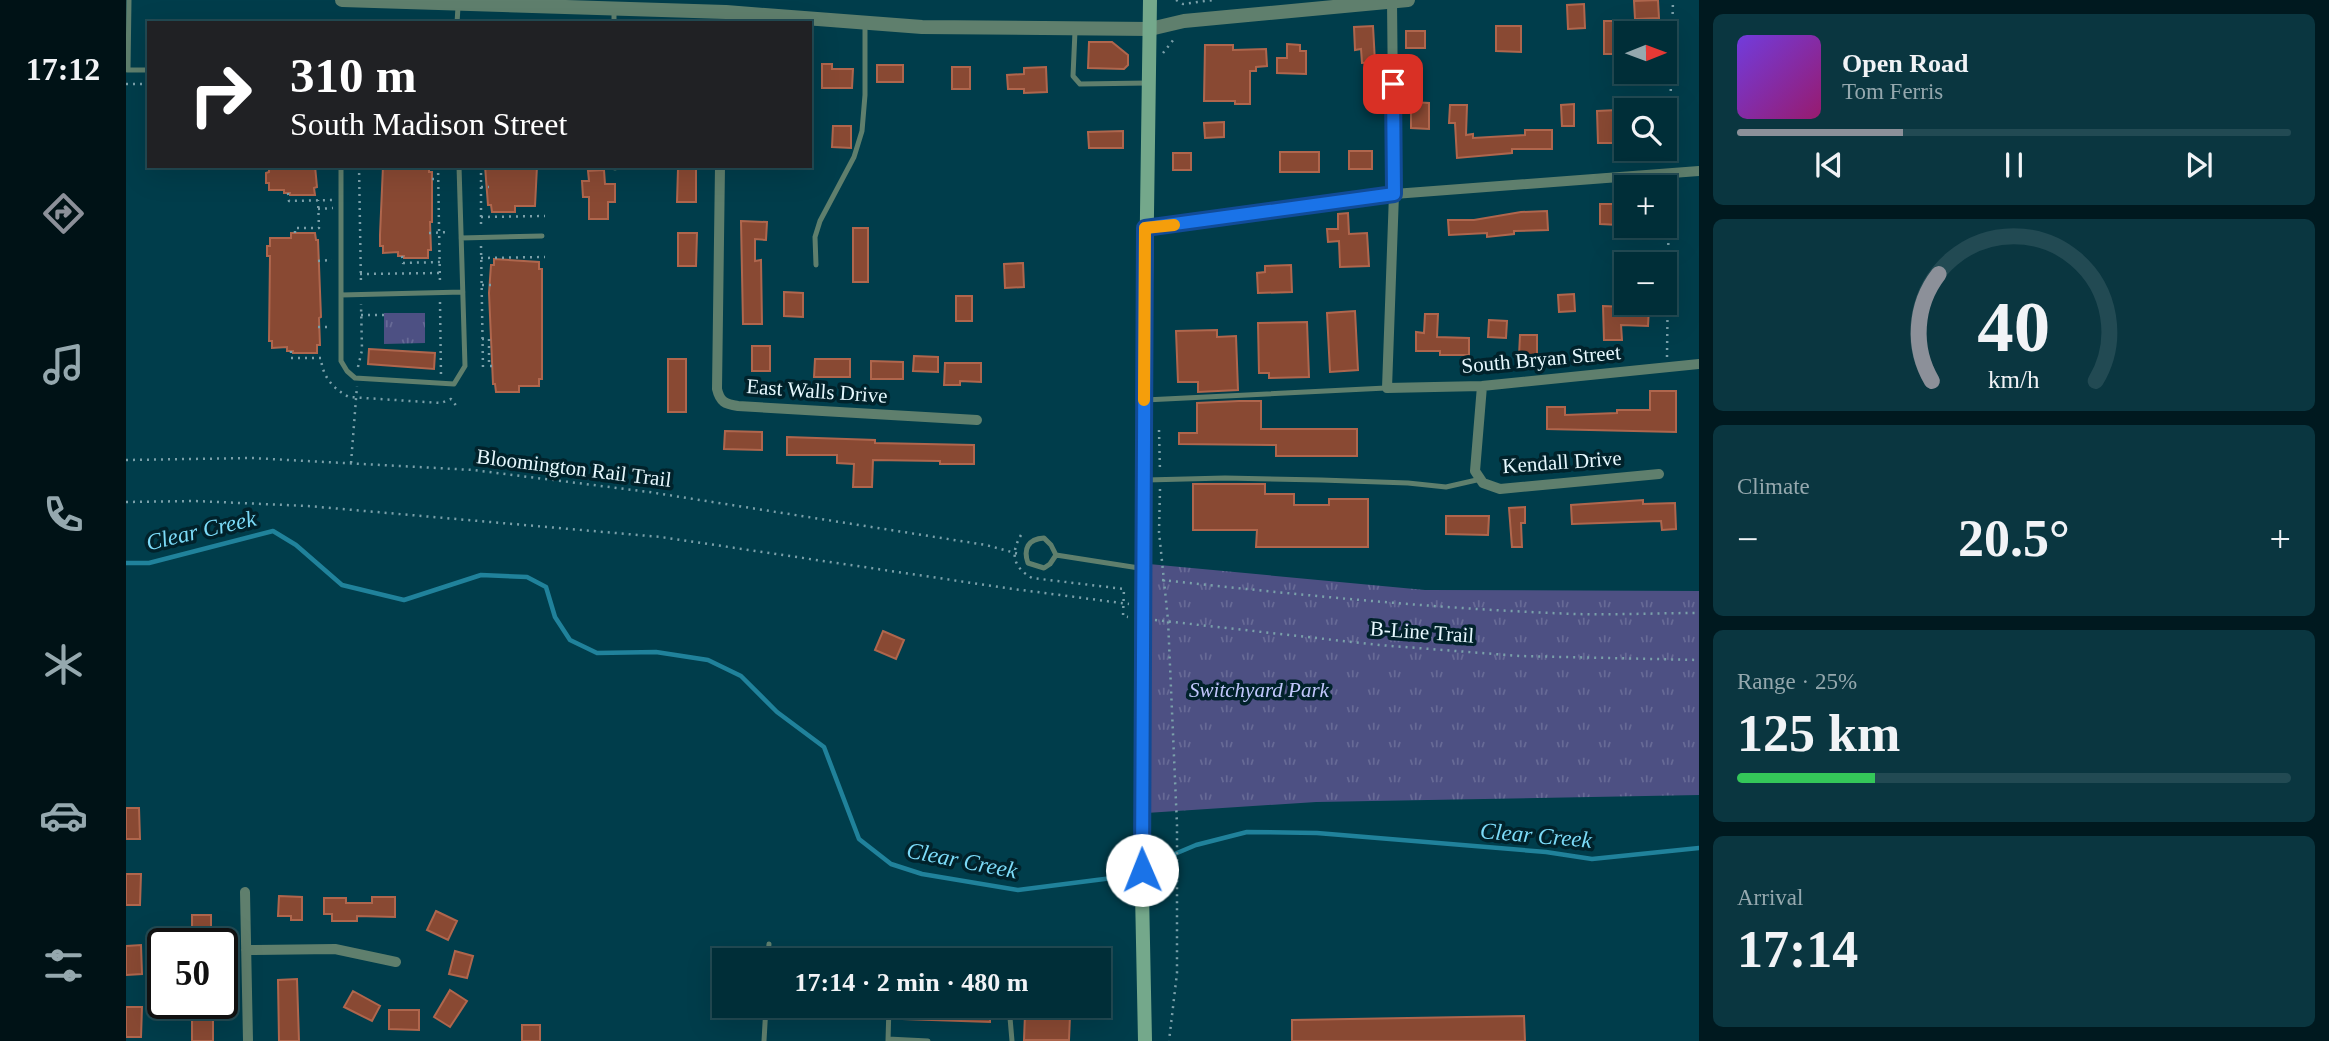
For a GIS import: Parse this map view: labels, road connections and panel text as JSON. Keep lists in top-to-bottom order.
{
  "streets": {
    "street": ["South Bryan Street", "East Walls Drive", "Kendall Drive"],
    "path": ["Bloomington Rail Trail", "B-Line Trail"]
  },
  "crossings": [
    ["South Bryan Street", "Kendall Drive"]
  ],
  "water": ["Clear Creek"],
  "parks": ["Switchyard Park"],
  "north": "right",
  "page": {
    "tabs": "17:12",
    "map_buttons": ["+", "−"],
    "turn": ["310 m", "South Madison Street"],
    "song": ["Open Road", "Tom Ferris"],
    "tile": [
      "Climate",
      ["Range · 25%", "125 km"],
      ["Arrival", "17:14"]
    ],
    "heat": ["−", "20.5°", "+"],
    "limit": "50",
    "trip": "17:14 · 2 min · 480 m",
    "gauge": ["40", "km/h"]
  }
}
